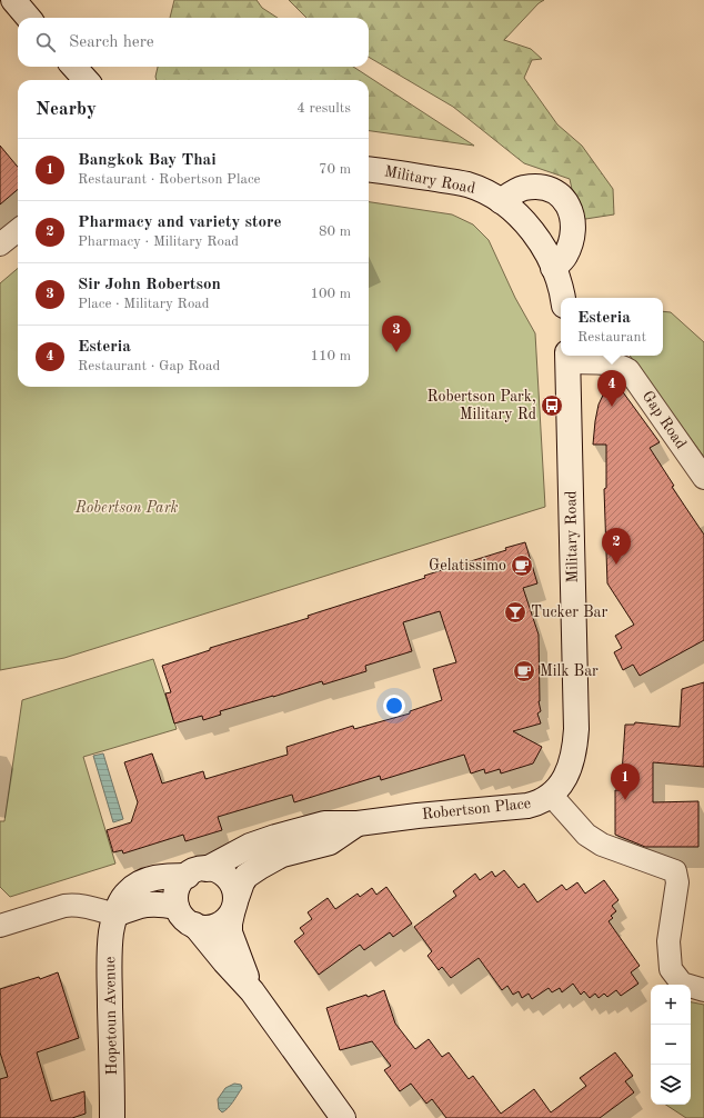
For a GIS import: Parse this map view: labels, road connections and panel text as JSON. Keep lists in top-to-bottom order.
{
  "streets": {
    "street": [
      "Military Road",
      "Gap Road",
      "Robertson Place",
      "Hopetoun Avenue"
    ]
  },
  "crossings": [
    ["Military Road", "Gap Road"],
    ["Military Road", "Robertson Place"],
    ["Robertson Place", "Hopetoun Avenue"]
  ],
  "parks": ["Robertson Park"],
  "places": {
    "bus stop": ["Robertson Park, Military Rd"],
    "cafe": ["Gelatissimo", "Milk Bar"],
    "bar": ["Tucker Bar"]
  },
  "page": {
    "search": "Search here",
    "heading": ["Nearby", "4 results"],
    "list": [
      {
        "mark": "1",
        "name": "Bangkok Bay Thai",
        "note": "Restaurant · Robertson Place",
        "value": "70 m"
      },
      {
        "mark": "2",
        "name": "Pharmacy and variety store",
        "note": "Pharmacy · Military Road",
        "value": "80 m"
      },
      {
        "mark": "3",
        "name": "Sir John Robertson",
        "note": "Place · Military Road",
        "value": "100 m"
      },
      {
        "mark": "4",
        "name": "Esteria",
        "note": "Restaurant · Gap Road",
        "value": "110 m"
      }
    ],
    "popup": ["Esteria", "Restaurant"],
    "pins": [
      "3",
      "4",
      "2",
      "1"
    ],
    "map_buttons": ["+", "−"]
  }
}
